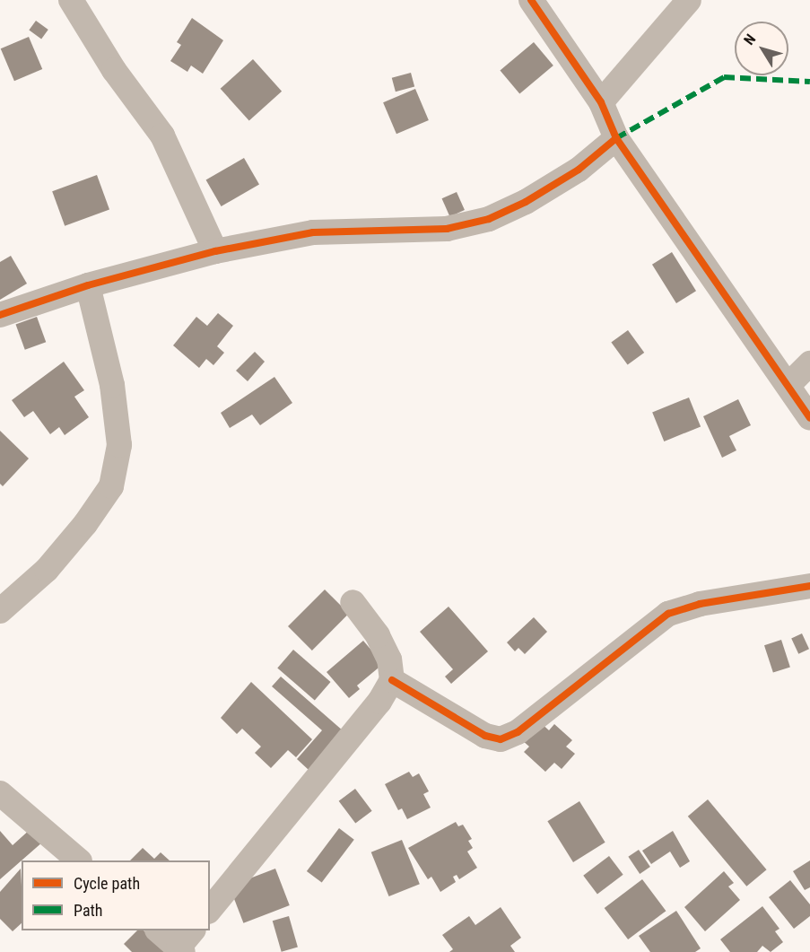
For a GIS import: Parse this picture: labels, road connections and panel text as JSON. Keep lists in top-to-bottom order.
{
  "legend": ["Cycle path", "Path"],
  "north": "top left"
}
